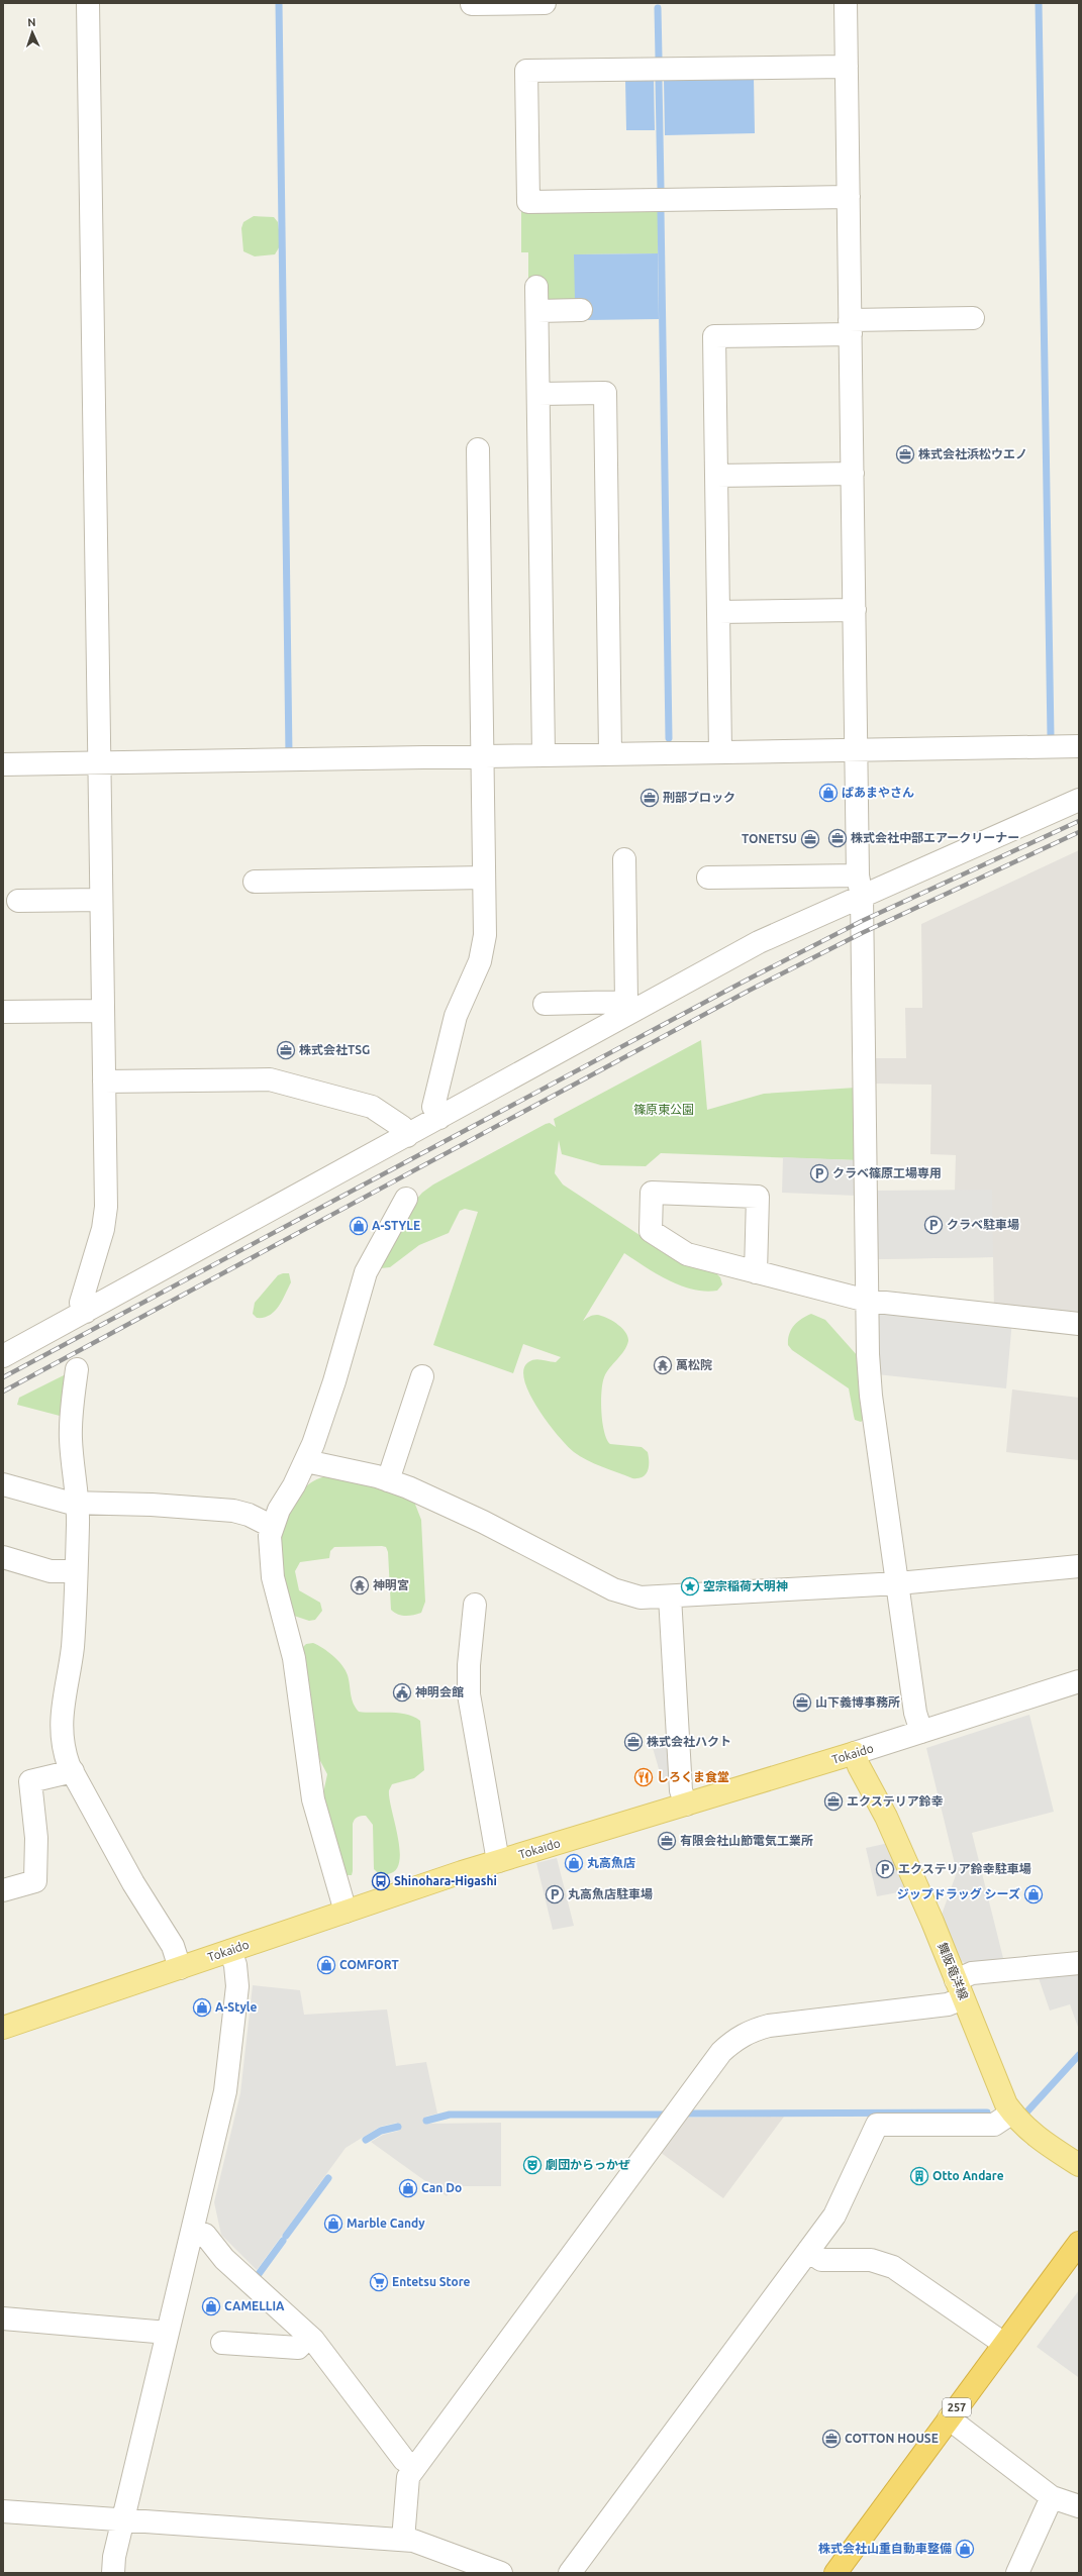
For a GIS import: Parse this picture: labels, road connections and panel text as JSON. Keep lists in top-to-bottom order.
{
  "streets": {
    "highway": ["257"],
    "main road": ["Tokaido", "舞阪竜洋線"]
  },
  "crossings": [
    ["Tokaido", "舞阪竜洋線"]
  ],
  "parks": ["篠原東公園"],
  "places": {
    "office": [
      "株式会社浜松ウエノ",
      "刑部ブロック",
      "株式会社中部エアークリーナー",
      "TONETSU",
      "株式会社TSG",
      "山下義博事務所",
      "株式会社ハクト",
      "エクステリア鈴幸",
      "有限会社山節電気工業所",
      "COTTON HOUSE"
    ],
    "shop": [
      "ぱあまやさん",
      "A-STYLE",
      "丸高魚店",
      "ジップドラッグ シーズ",
      "COMFORT",
      "A-Style",
      "Can Do",
      "Marble Candy",
      "CAMELLIA",
      "株式会社山重自動車整備"
    ],
    "parking": [
      "クラベ篠原工場専用",
      "クラベ駐車場",
      "エクステリア鈴幸駐車場",
      "丸高魚店駐車場"
    ],
    "temple": ["萬松院", "神明宮"],
    "place": ["空宗稲荷大明神"],
    "public building": ["神明会館"],
    "restaurant": ["しろくま食堂"],
    "bus stop": ["Shinohara-Higashi"],
    "theatre": ["劇団からっかぜ"],
    "building": ["Otto Andare"],
    "supermarket": ["Entetsu Store"]
  },
  "north": "top"
}
